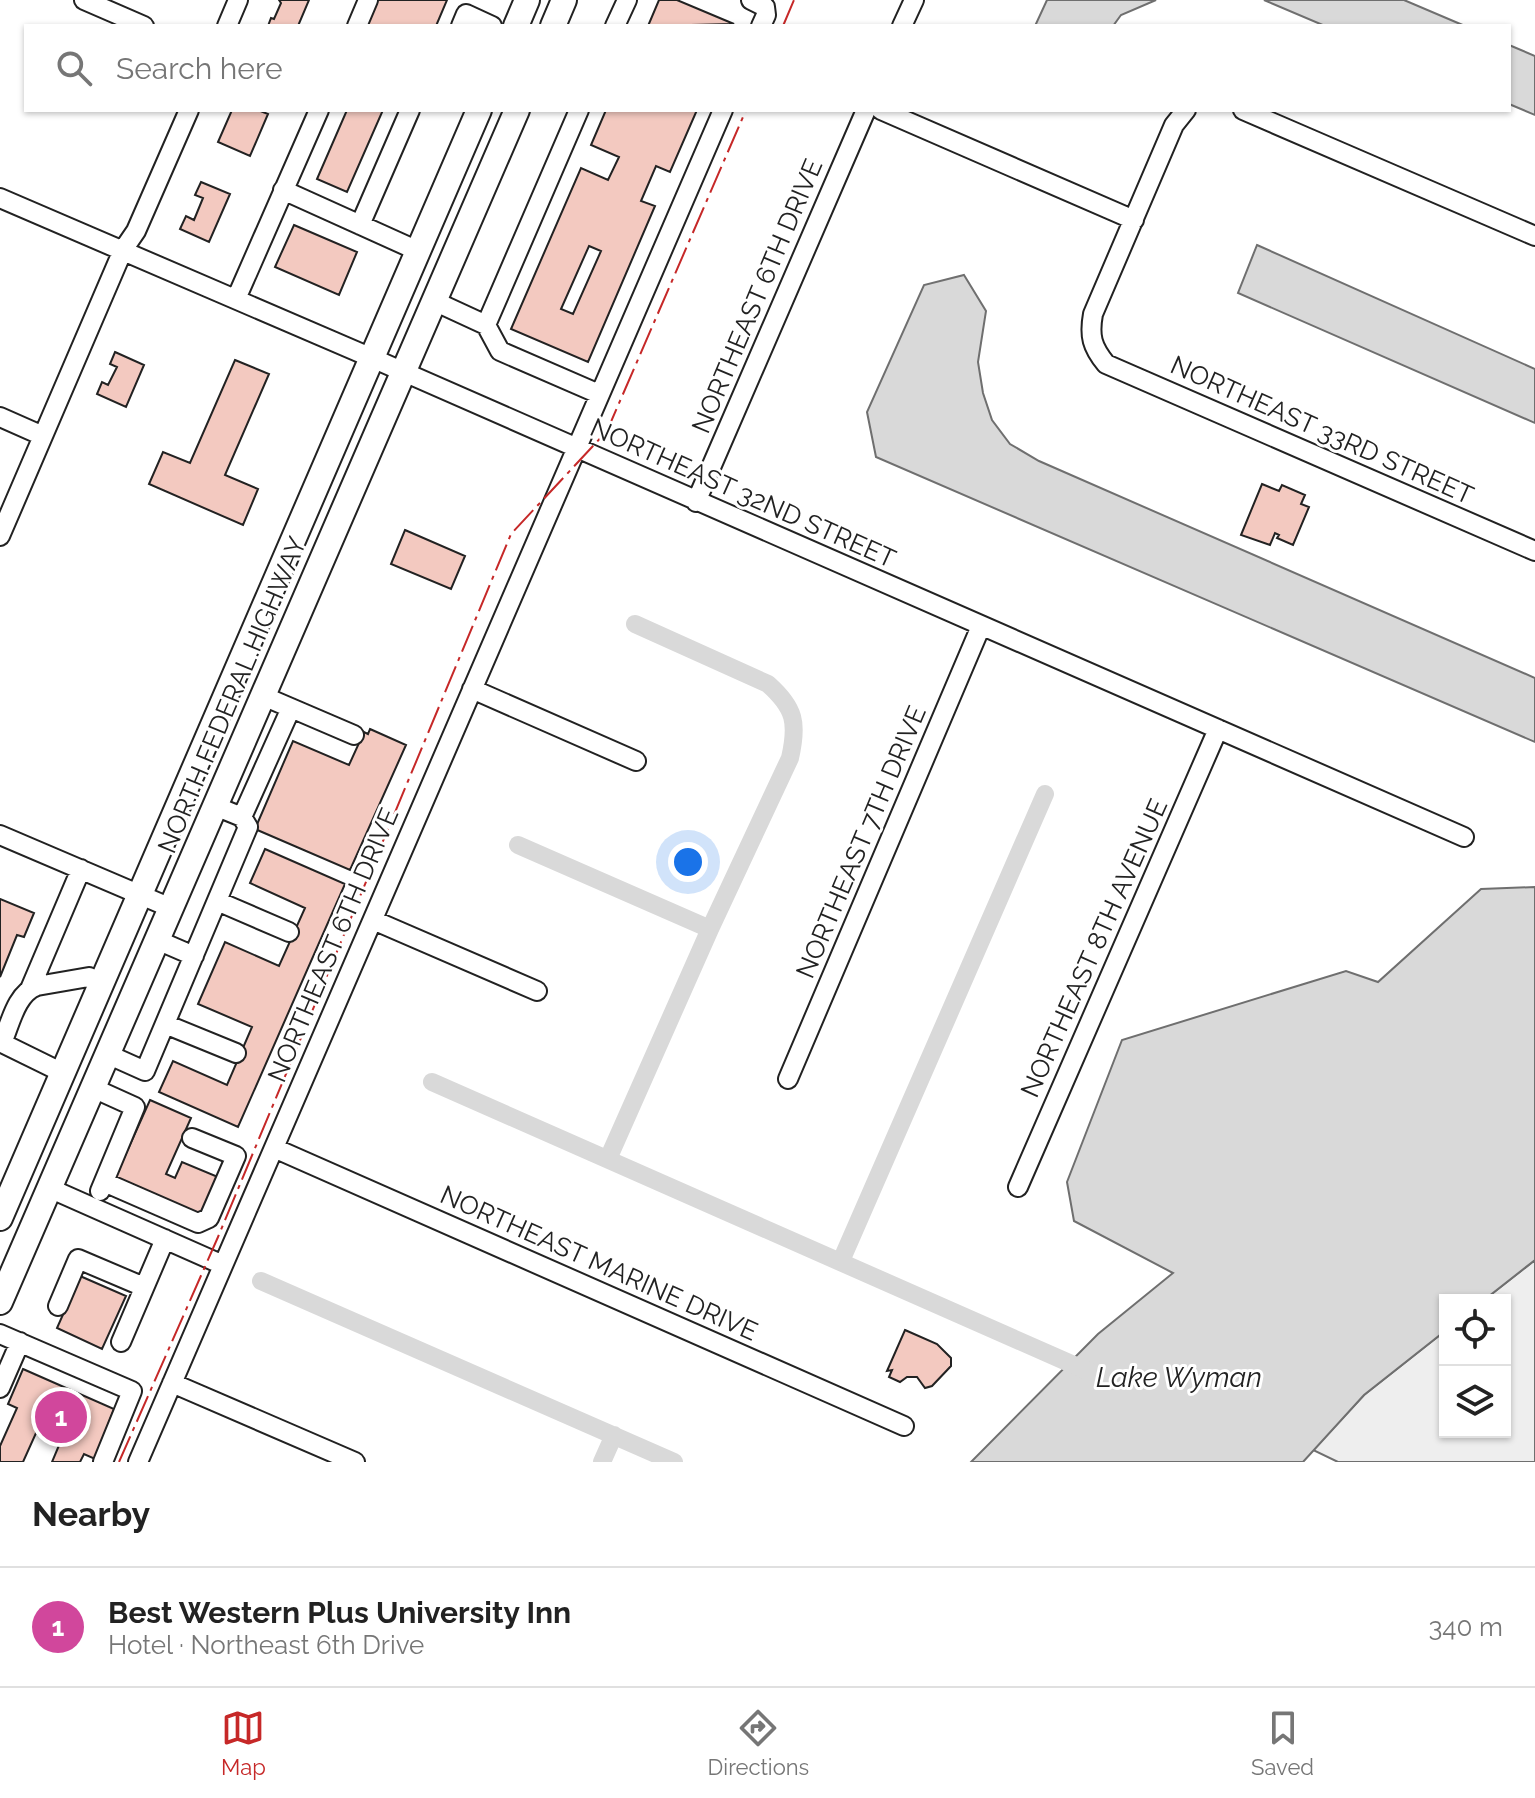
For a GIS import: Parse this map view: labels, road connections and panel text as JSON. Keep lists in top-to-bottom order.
{
  "streets": {
    "main road": ["NORTH FEDERAL HIGHWAY"],
    "street": [
      "NORTHEAST 6TH DRIVE",
      "NORTHEAST 33RD STREET",
      "NORTHEAST 32ND STREET",
      "NORTHEAST 7TH DRIVE",
      "NORTHEAST 8TH AVENUE",
      "NORTHEAST MARINE DRIVE"
    ]
  },
  "crossings": [
    ["NORTHEAST 6TH DRIVE", "NORTHEAST 32ND STREET"],
    ["NORTHEAST 6TH DRIVE", "NORTHEAST MARINE DRIVE"],
    ["NORTHEAST 32ND STREET", "NORTH FEDERAL HIGHWAY"],
    ["NORTHEAST 32ND STREET", "NORTHEAST 7TH DRIVE"],
    ["NORTHEAST 32ND STREET", "NORTHEAST 8TH AVENUE"]
  ],
  "water": ["Lake Wyman"],
  "page": {
    "search": "Search here",
    "pins": "1",
    "heading": "Nearby",
    "list": [
      {
        "mark": "1",
        "name": "Best Western Plus University Inn",
        "note": "Hotel · Northeast 6th Drive",
        "value": "340 m"
      }
    ],
    "nav": ["Map", "Directions", "Saved"]
  }
}
